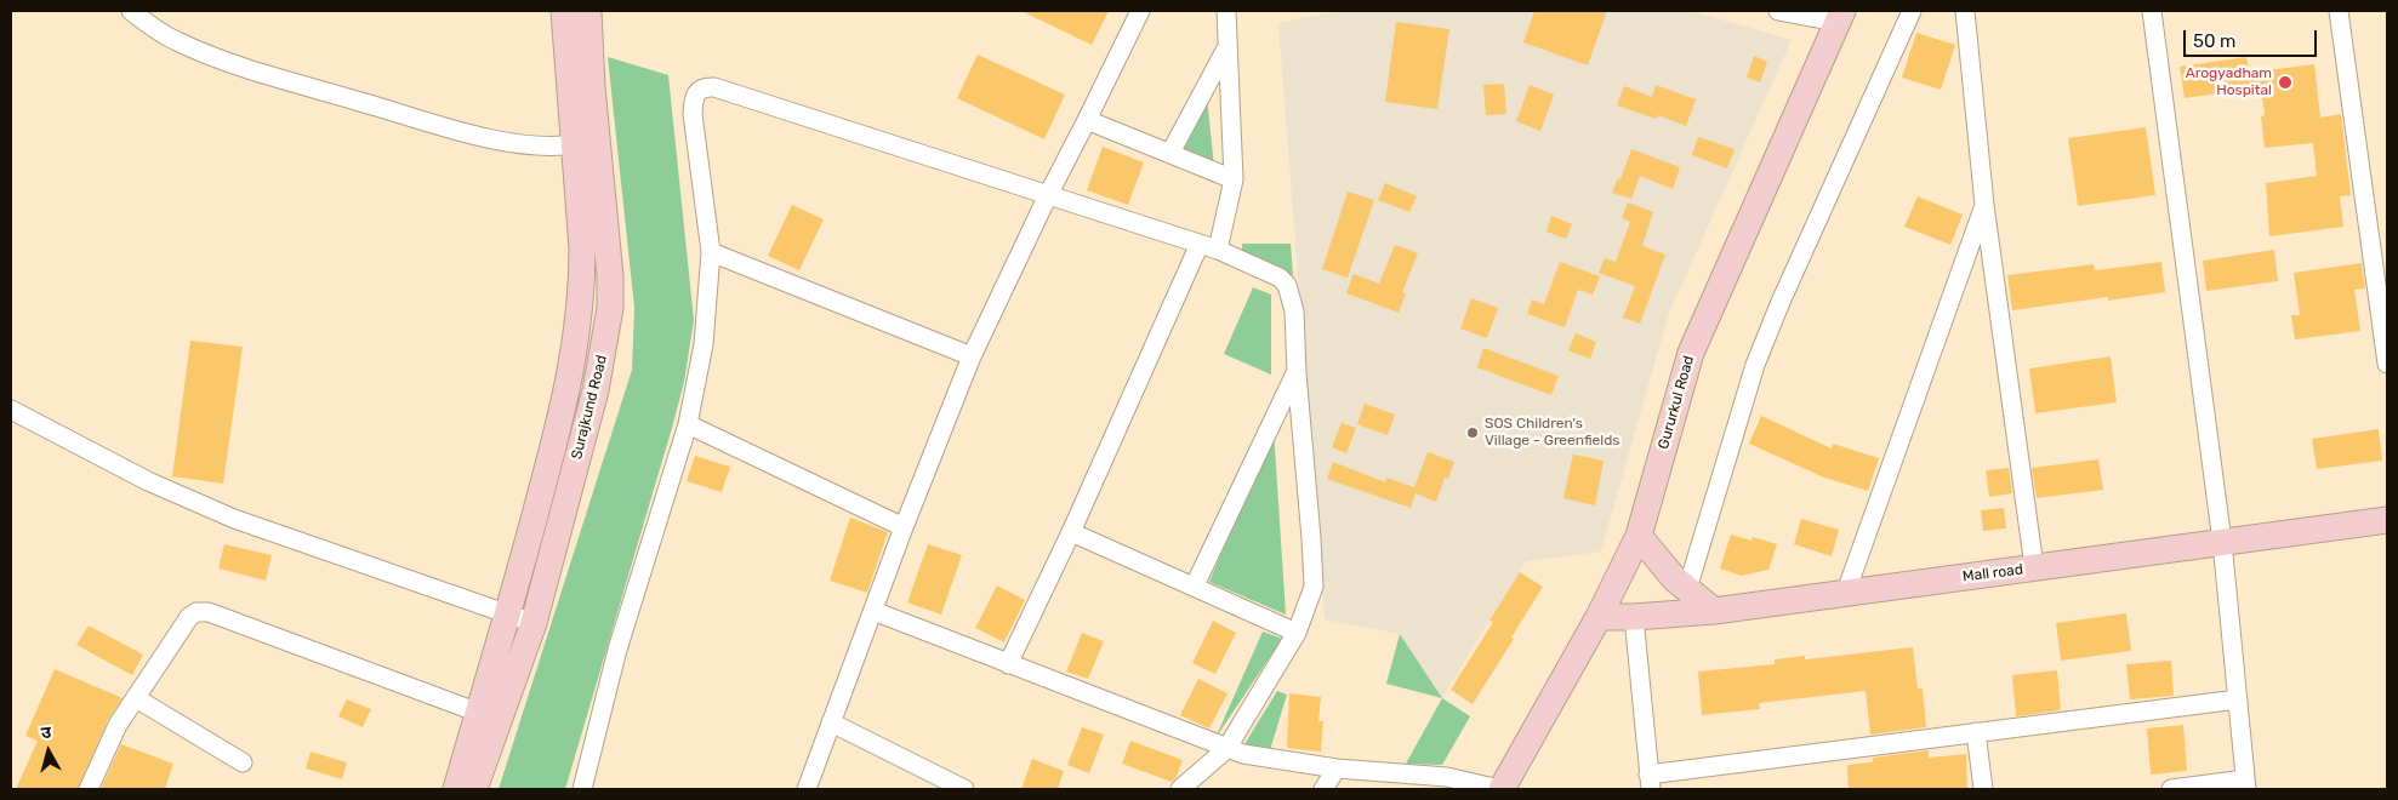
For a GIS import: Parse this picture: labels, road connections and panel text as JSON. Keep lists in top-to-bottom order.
{
  "streets": {
    "street": ["Gururkul Road", "Surajkund Road", "Mall road"]
  },
  "crossings": [
    ["Gururkul Road", "Mall road"]
  ],
  "places": ["Arogyadham Hospital", "SOS Children's Village - Greenfields"],
  "scale_bar": "50 m",
  "north": "top"
}
